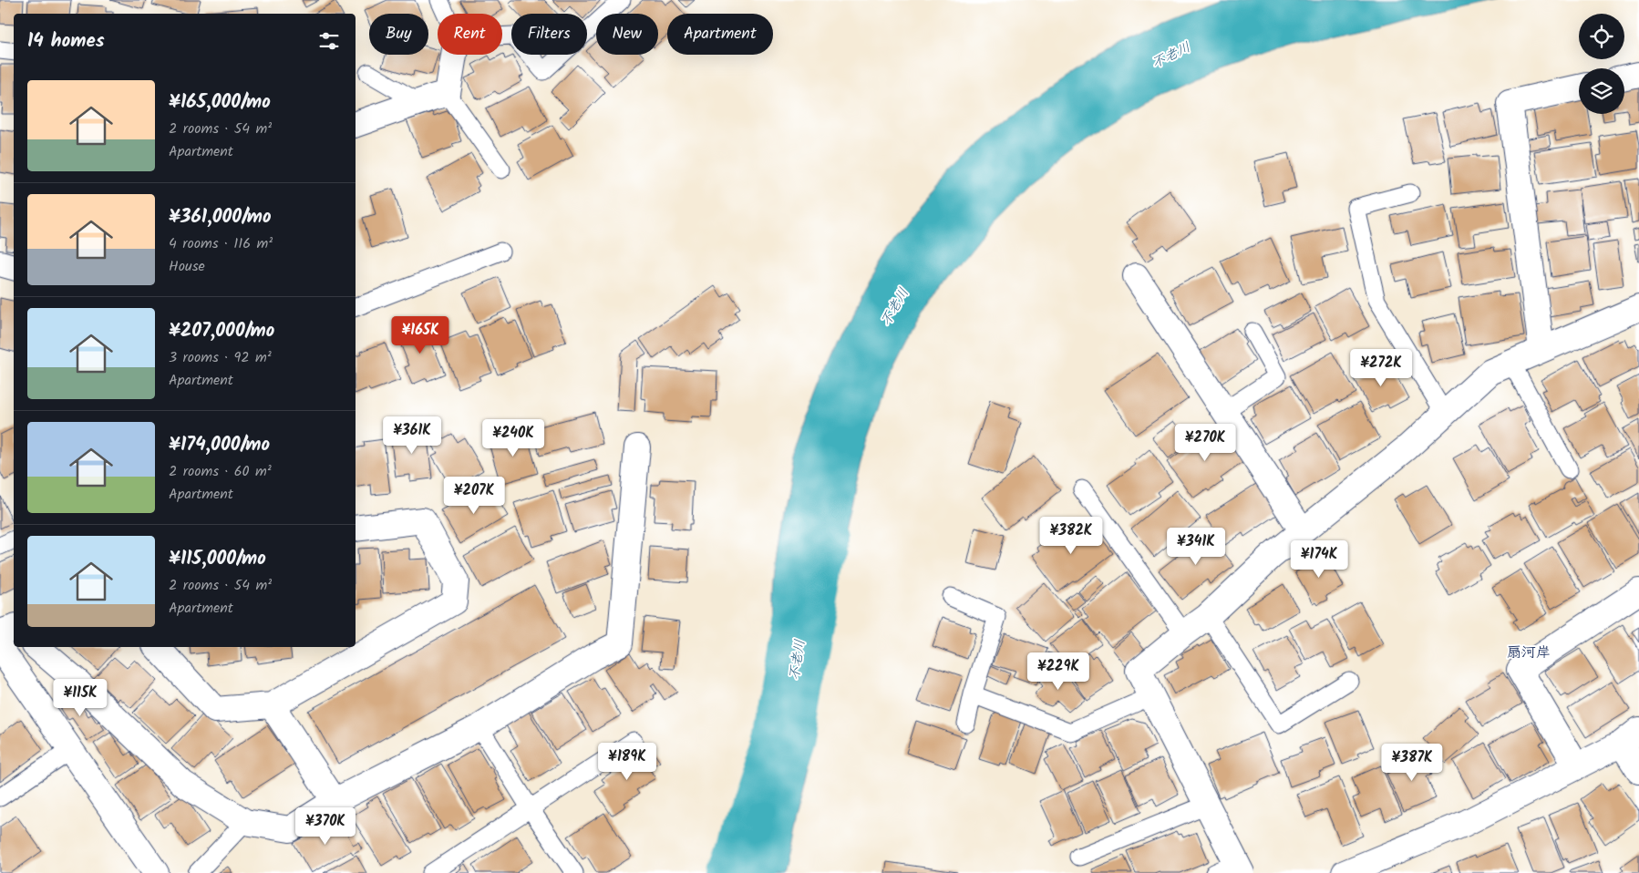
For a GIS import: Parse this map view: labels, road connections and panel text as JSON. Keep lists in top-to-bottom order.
{
  "districts": ["扇河岸"],
  "water": ["不老川"],
  "page": {
    "chip": [
      "Buy",
      "Rent",
      "Filters",
      "New",
      "Apartment"
    ],
    "heading": "14 homes",
    "list": [
      {
        "name": "¥165,000/mo",
        "note": "2 rooms · 54 m² · Apartment"
      },
      {
        "name": "¥361,000/mo",
        "note": "4 rooms · 116 m² · House"
      },
      {
        "name": "¥207,000/mo",
        "note": "3 rooms · 92 m² · Apartment"
      },
      {
        "name": "¥174,000/mo",
        "note": "2 rooms · 60 m² · Apartment"
      },
      {
        "name": "¥115,000/mo",
        "note": "2 rooms · 54 m² · Apartment"
      }
    ],
    "price": [
      "¥165K",
      "¥272K",
      "¥361K",
      "¥240K",
      "¥270K",
      "¥207K",
      "¥382K",
      "¥341K",
      "¥174K",
      "¥229K",
      "¥115K",
      "¥189K",
      "¥387K",
      "¥370K"
    ]
  }
}
